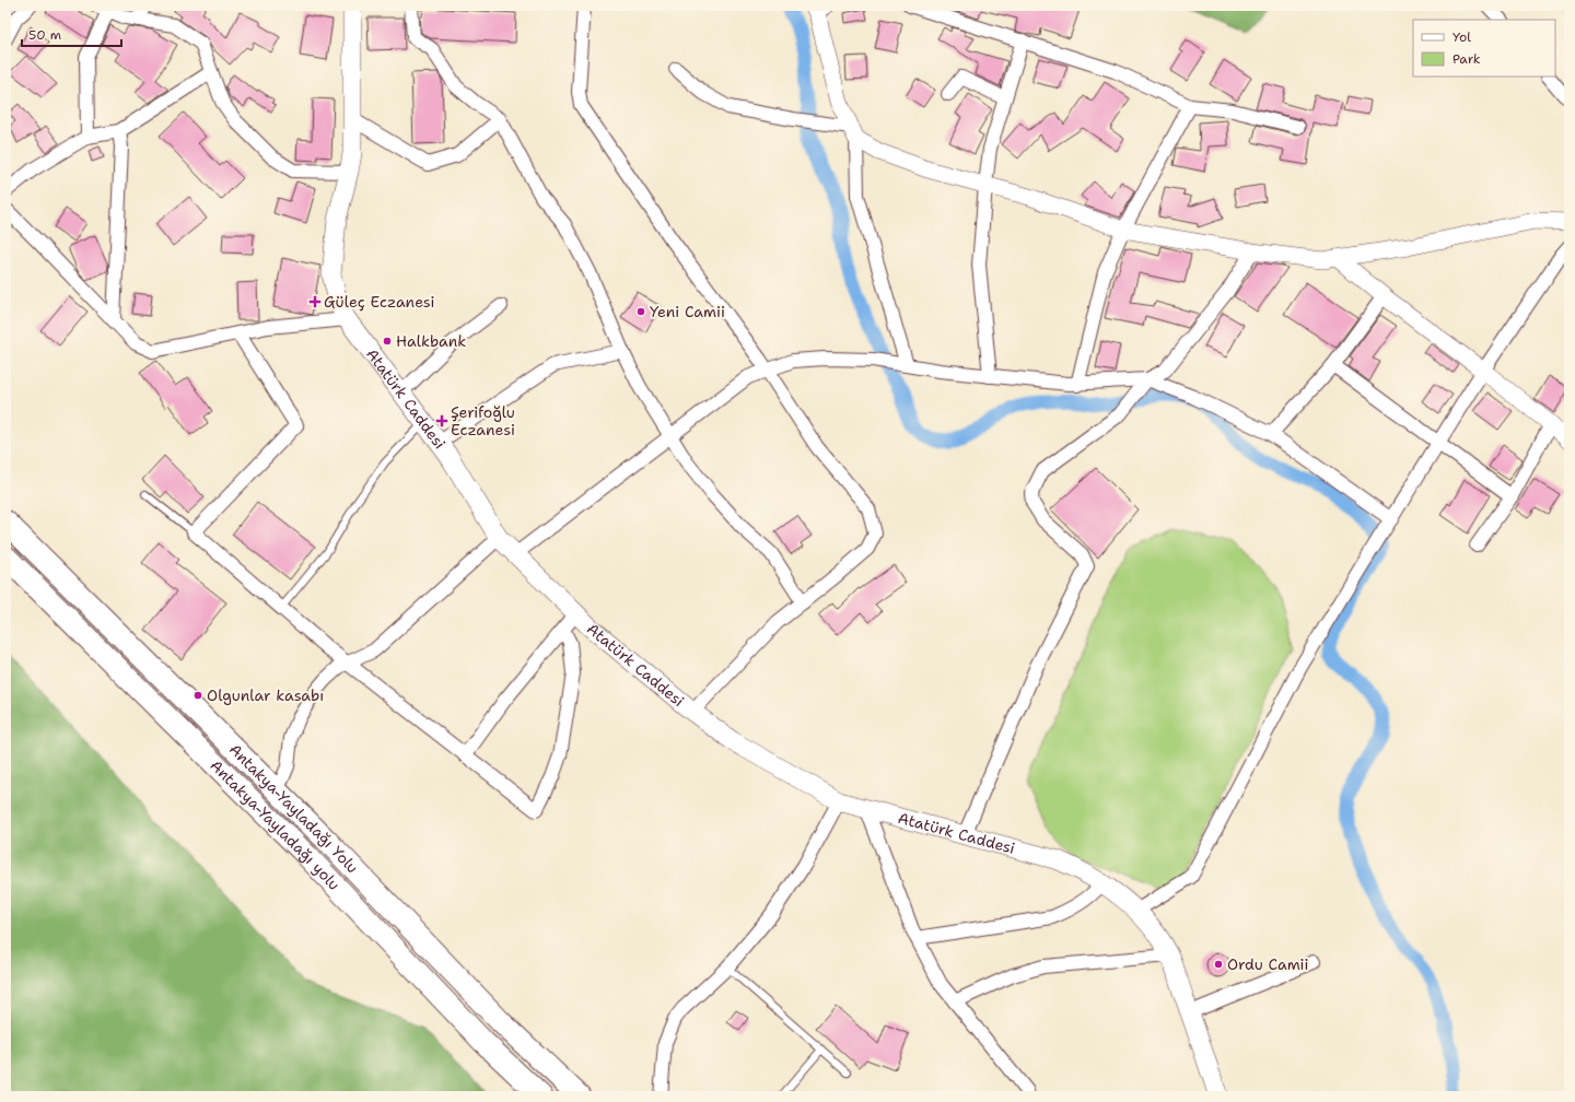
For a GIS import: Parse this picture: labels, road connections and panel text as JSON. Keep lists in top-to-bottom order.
{
  "streets": {
    "highway": ["Antakya-Yayladağı Yolu", "Antakya-Yayladağı yolu"],
    "main road": ["Atatürk Caddesi"]
  },
  "places": {
    "health": ["Güleç Eczanesi", "Şerifoğlu Eczanesi"],
    "other": [
      "Yeni Camii",
      "Halkbank",
      "Olgunlar kasabı",
      "Ordu Camii"
    ]
  },
  "legend": ["Yol", "Park"],
  "scale_bar": "50 m"
}
